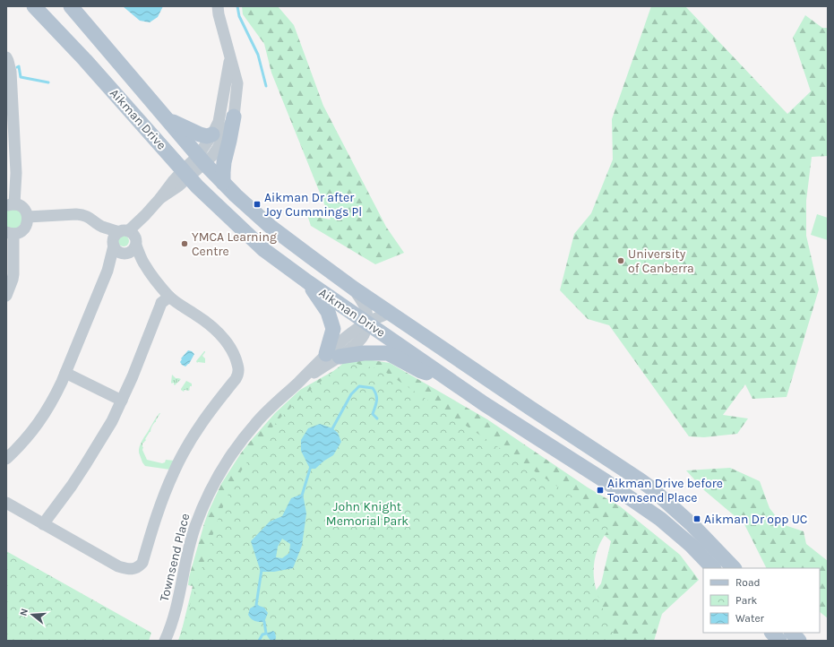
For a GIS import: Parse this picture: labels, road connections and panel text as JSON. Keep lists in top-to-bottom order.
{
  "streets": {
    "main road": ["Aikman Drive"],
    "street": ["Townsend Place"]
  },
  "crossings": [
    ["Aikman Drive", "Townsend Place"]
  ],
  "parks": ["John Knight Memorial Park"],
  "places": {
    "transit": ["Aikman Dr after Joy Cummings Pl", "Aikman Drive before Townsend Place", "Aikman Dr opp UC"],
    "other": ["YMCA Learning Centre", "University of Canberra"]
  },
  "legend": ["Road", "Park", "Water"],
  "north": "left"
}
